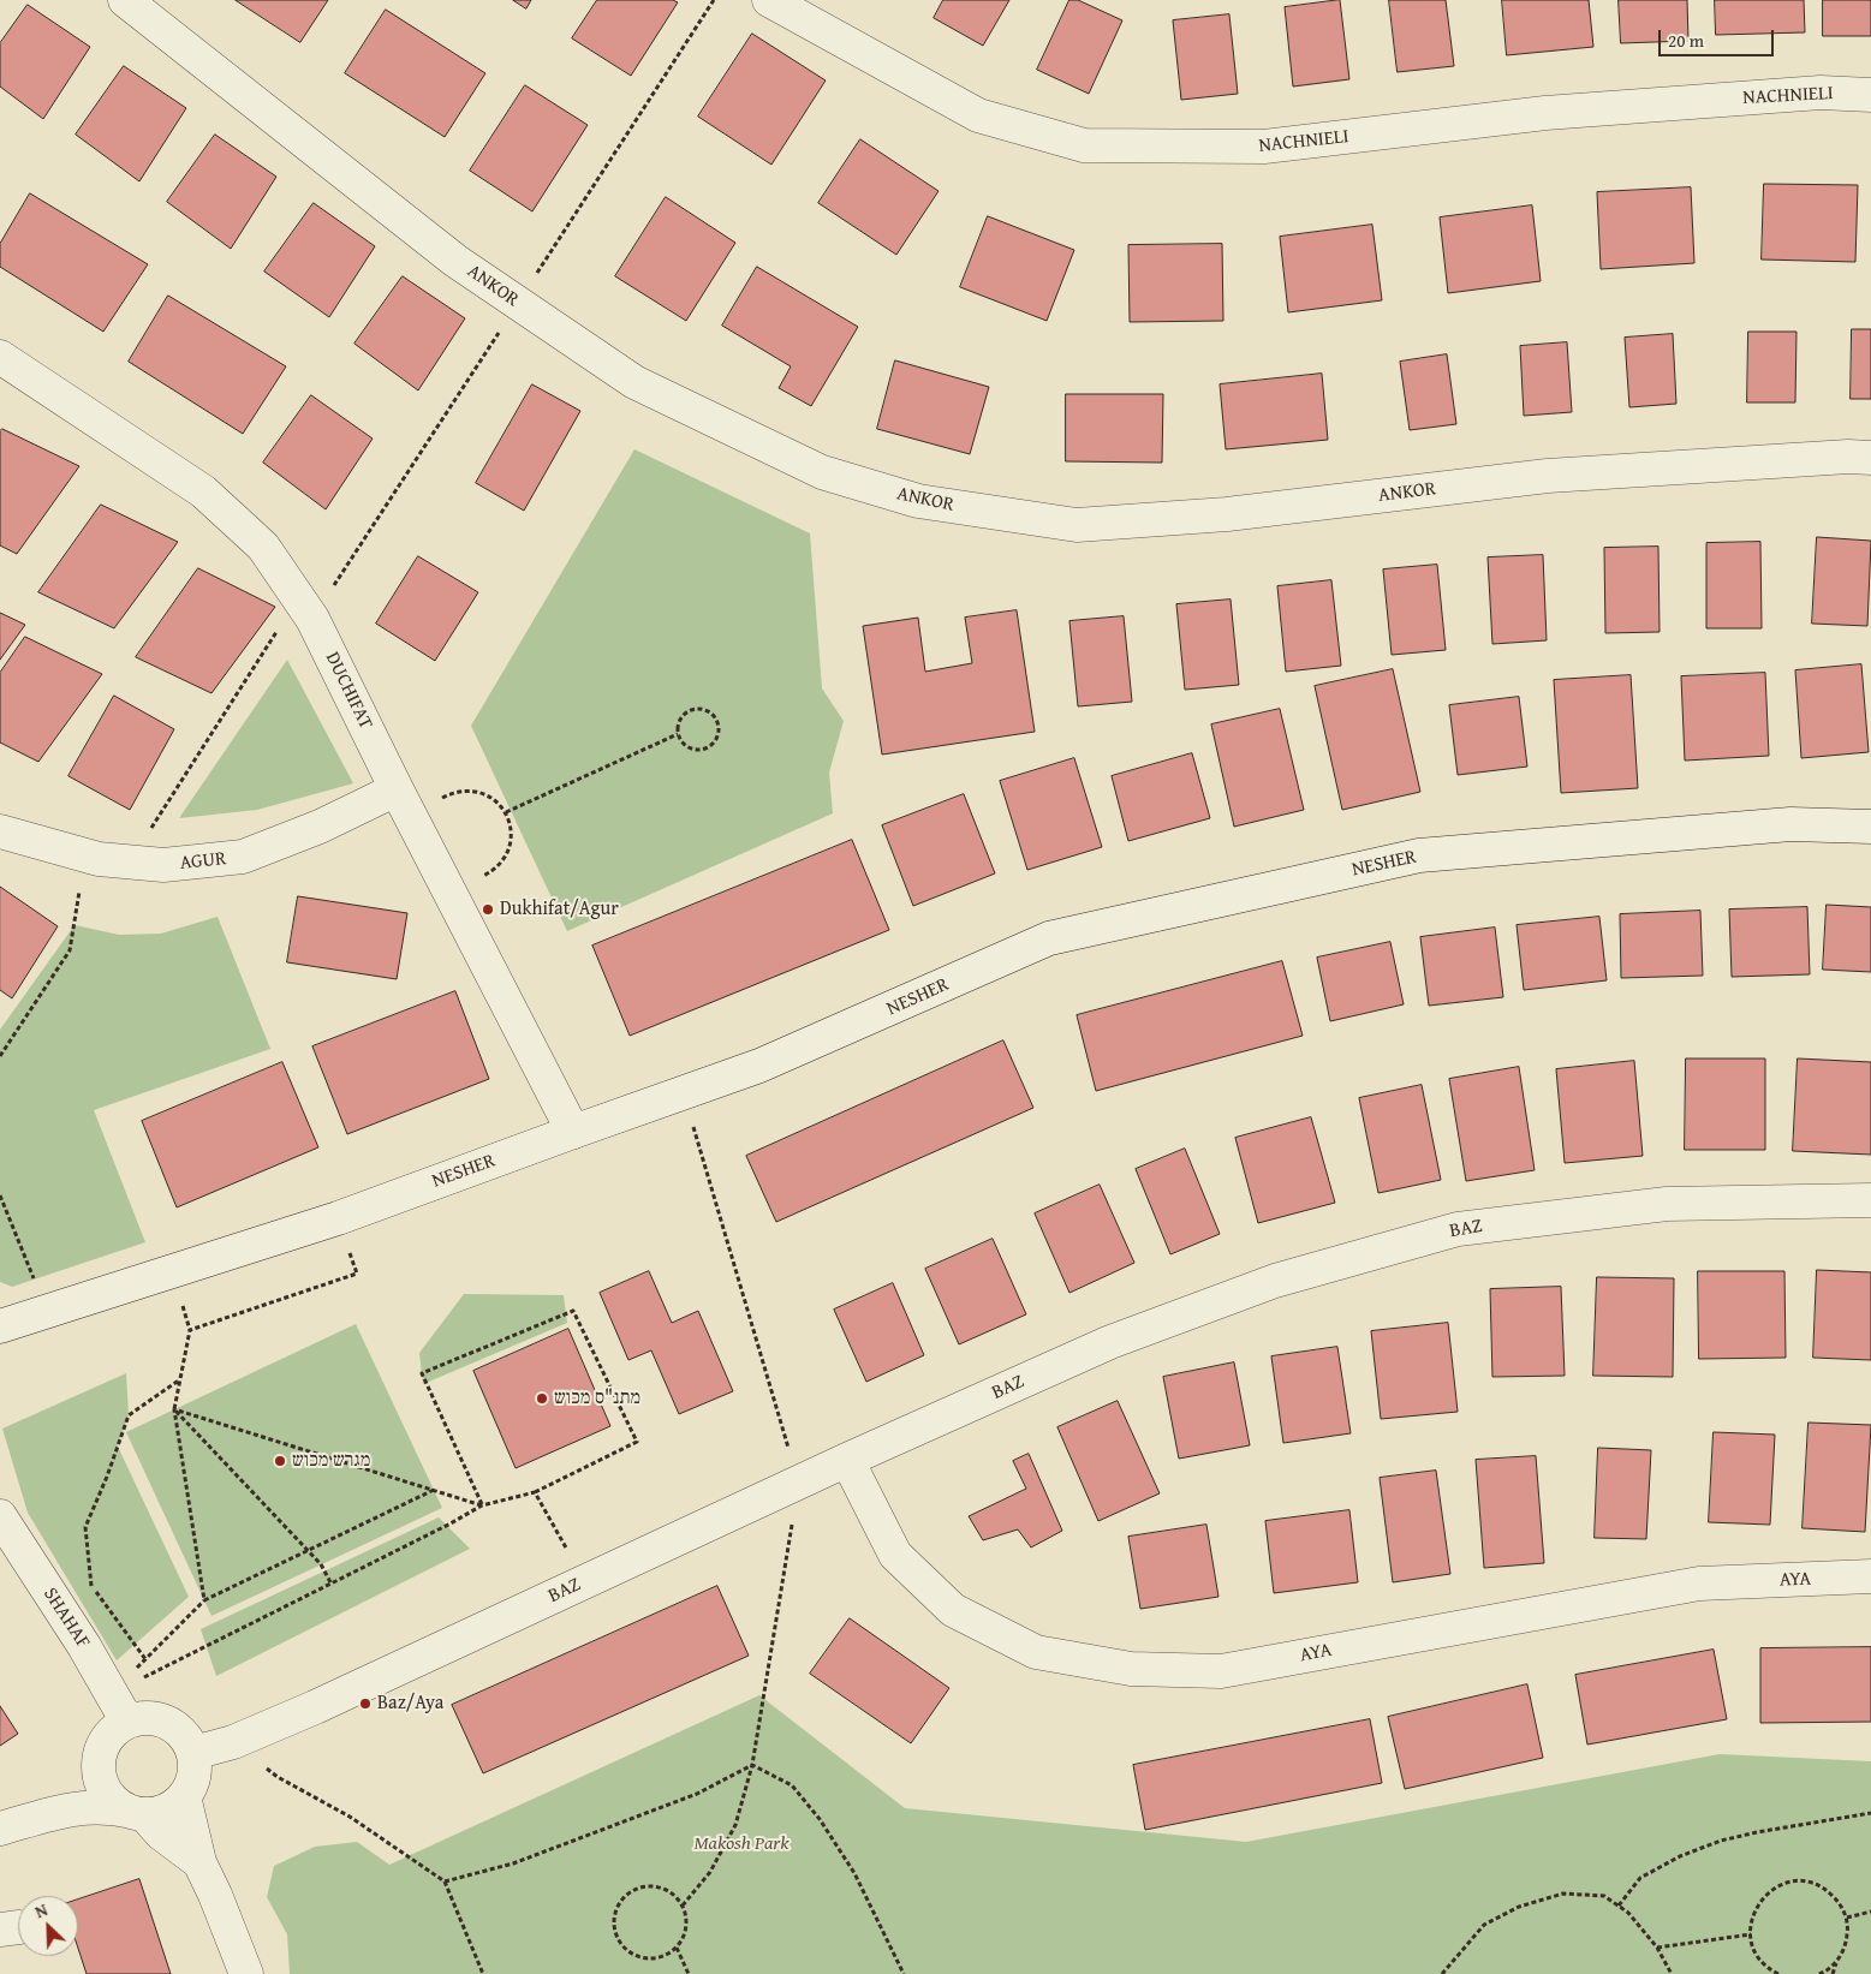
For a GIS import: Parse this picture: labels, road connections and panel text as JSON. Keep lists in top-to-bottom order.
{
  "streets": {
    "street": [
      "NACHNIELI",
      "ANKOR",
      "DUCHIFAT",
      "AGUR",
      "NESHER",
      "BAZ",
      "AYA",
      "SHAHAF"
    ]
  },
  "crossings": [
    ["DUCHIFAT", "AGUR"],
    ["DUCHIFAT", "NESHER"],
    ["BAZ", "AYA"],
    ["BAZ", "SHAHAF"]
  ],
  "parks": ["Makosh Park"],
  "places": [
    "Dukhifat/Agur",
    "מתנ\"ס מכוש",
    "מגרש מכוש",
    "Baz/Aya"
  ],
  "scale_bar": "20 m",
  "north": "top left"
}
